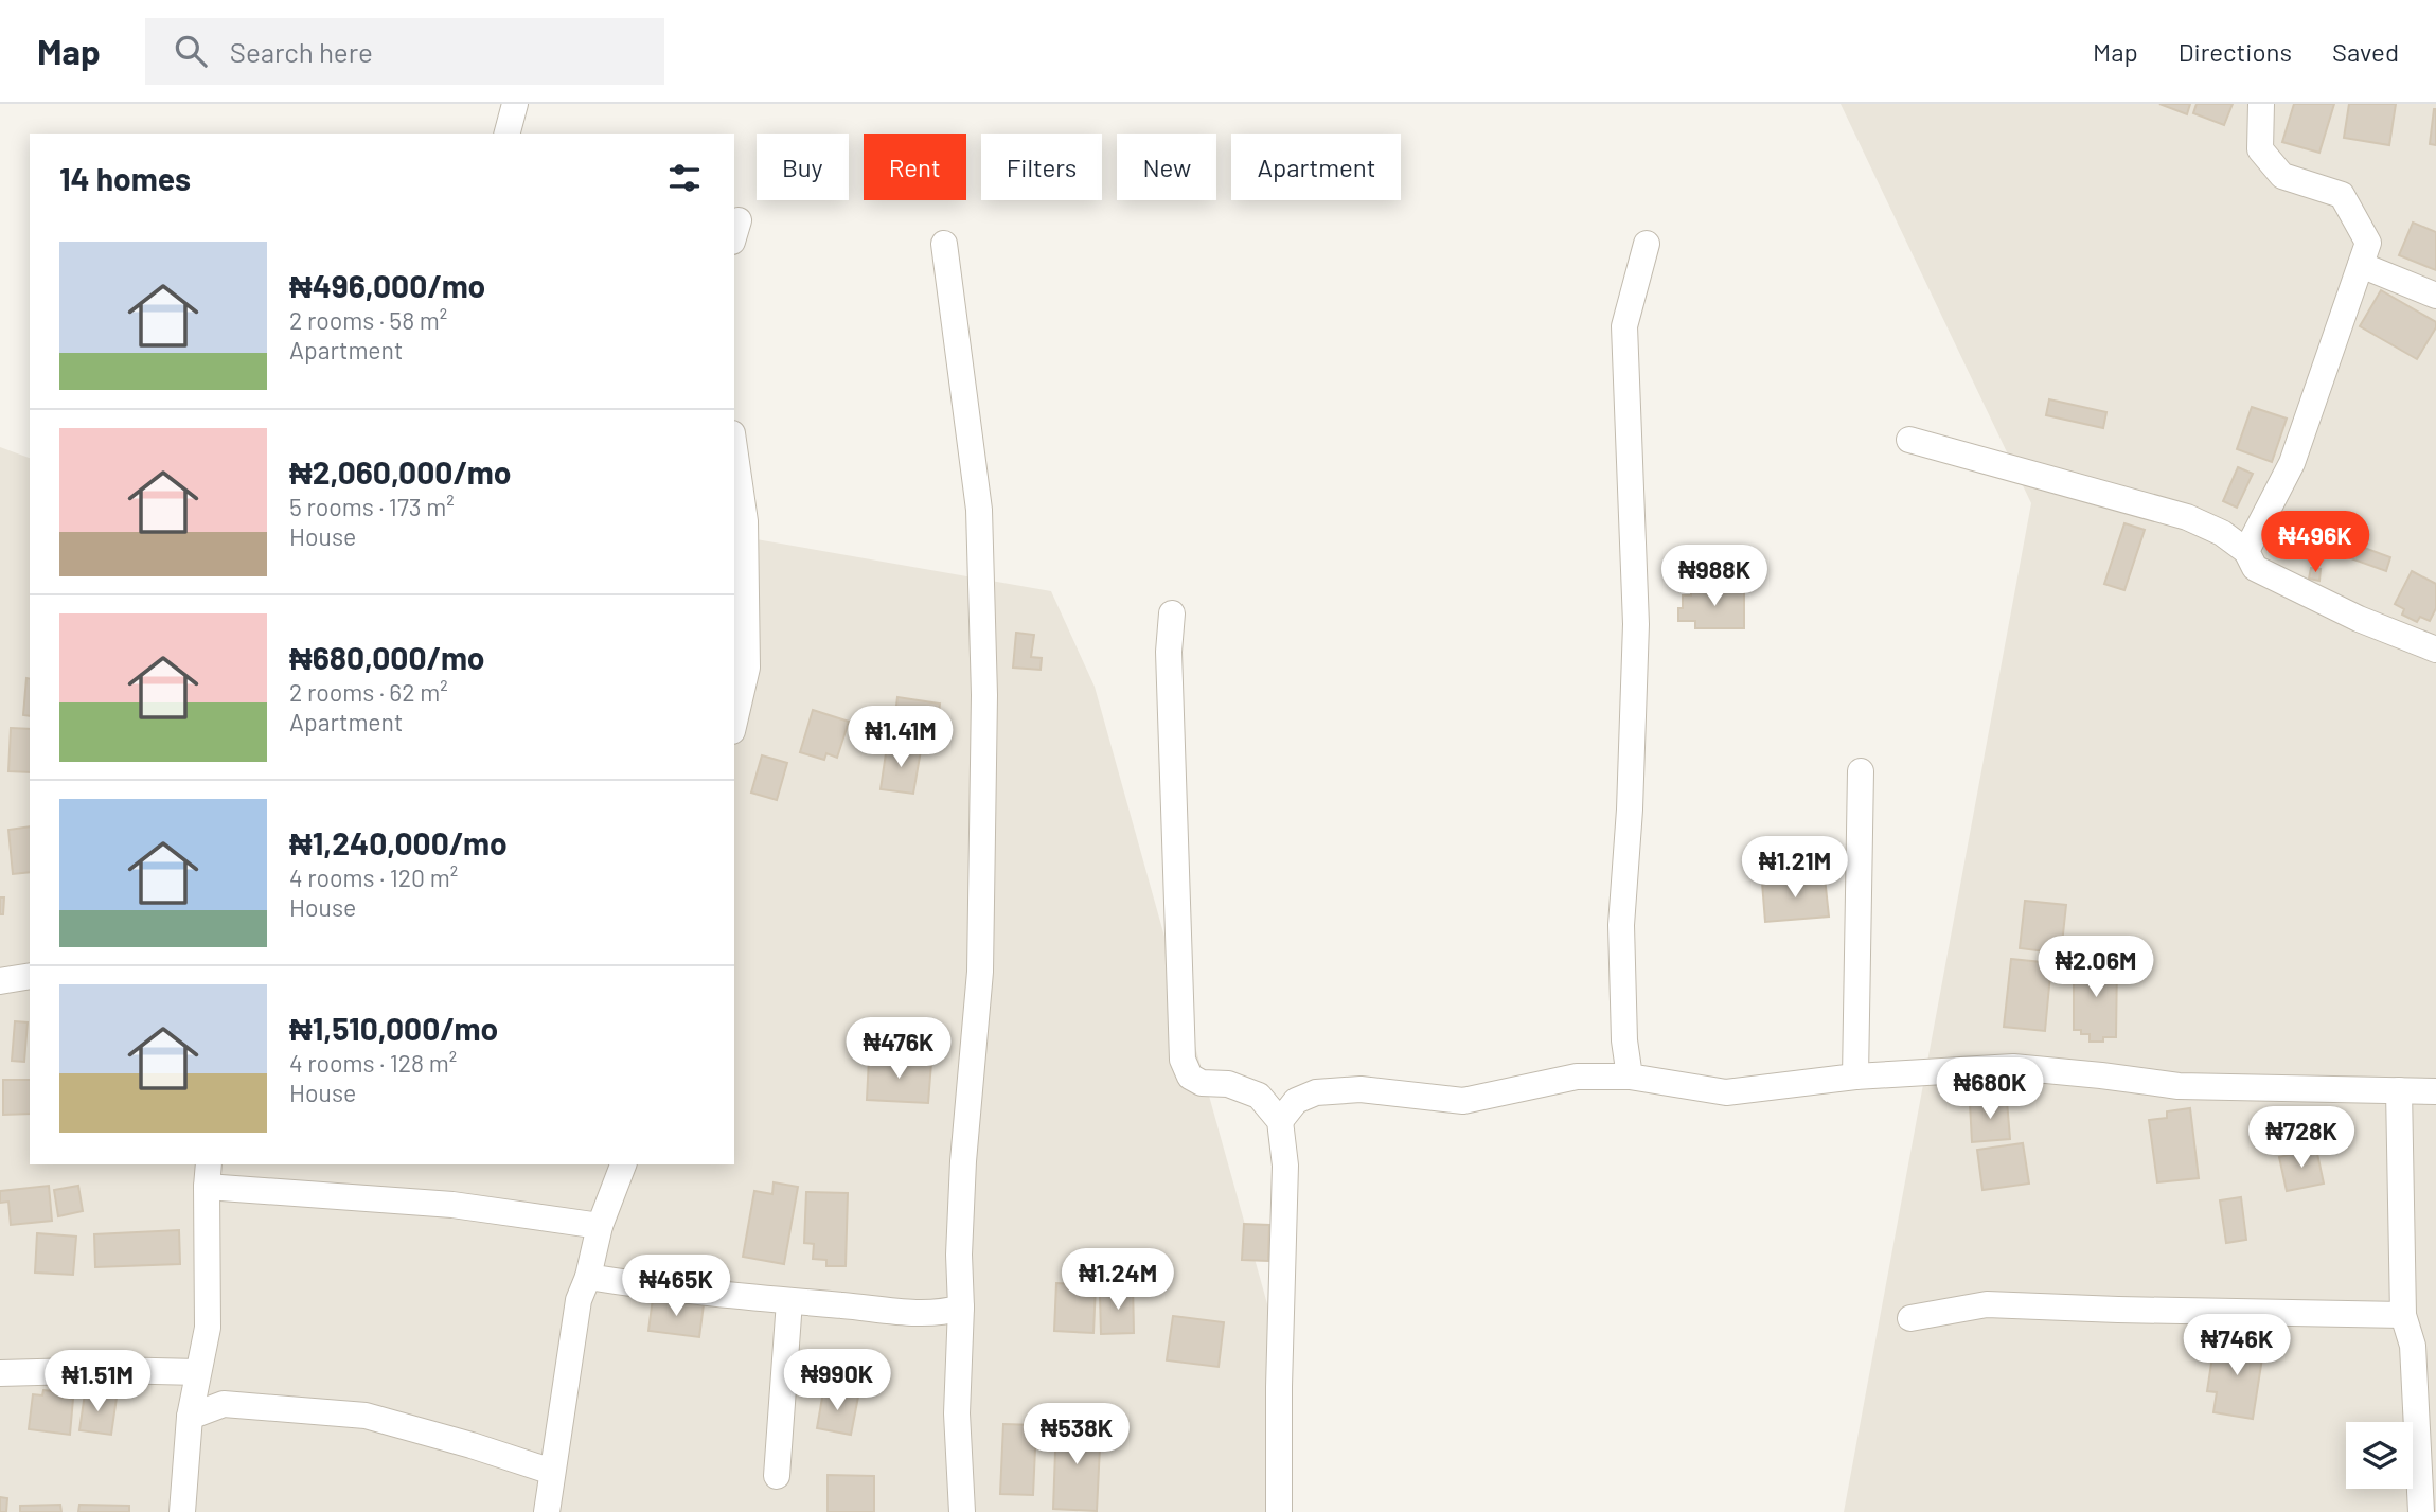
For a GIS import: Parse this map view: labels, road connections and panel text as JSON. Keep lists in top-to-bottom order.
{
  "page": {
    "header": "Map",
    "search": "Search here",
    "nav": ["Map", "Directions", "Saved"],
    "chip": [
      "Buy",
      "Rent",
      "Filters",
      "New",
      "Apartment"
    ],
    "heading": "14 homes",
    "list": [
      {
        "name": "₦496,000/mo",
        "note": "2 rooms · 58 m² · Apartment"
      },
      {
        "name": "₦2,060,000/mo",
        "note": "5 rooms · 173 m² · House"
      },
      {
        "name": "₦680,000/mo",
        "note": "2 rooms · 62 m² · Apartment"
      },
      {
        "name": "₦1,240,000/mo",
        "note": "4 rooms · 120 m² · House"
      },
      {
        "name": "₦1,510,000/mo",
        "note": "4 rooms · 128 m² · House"
      }
    ],
    "price": [
      "₦496K",
      "₦988K",
      "₦1.41M",
      "₦1.21M",
      "₦2.06M",
      "₦476K",
      "₦680K",
      "₦728K",
      "₦1.24M",
      "₦465K",
      "₦746K",
      "₦990K",
      "₦1.51M",
      "₦538K"
    ]
  }
}
